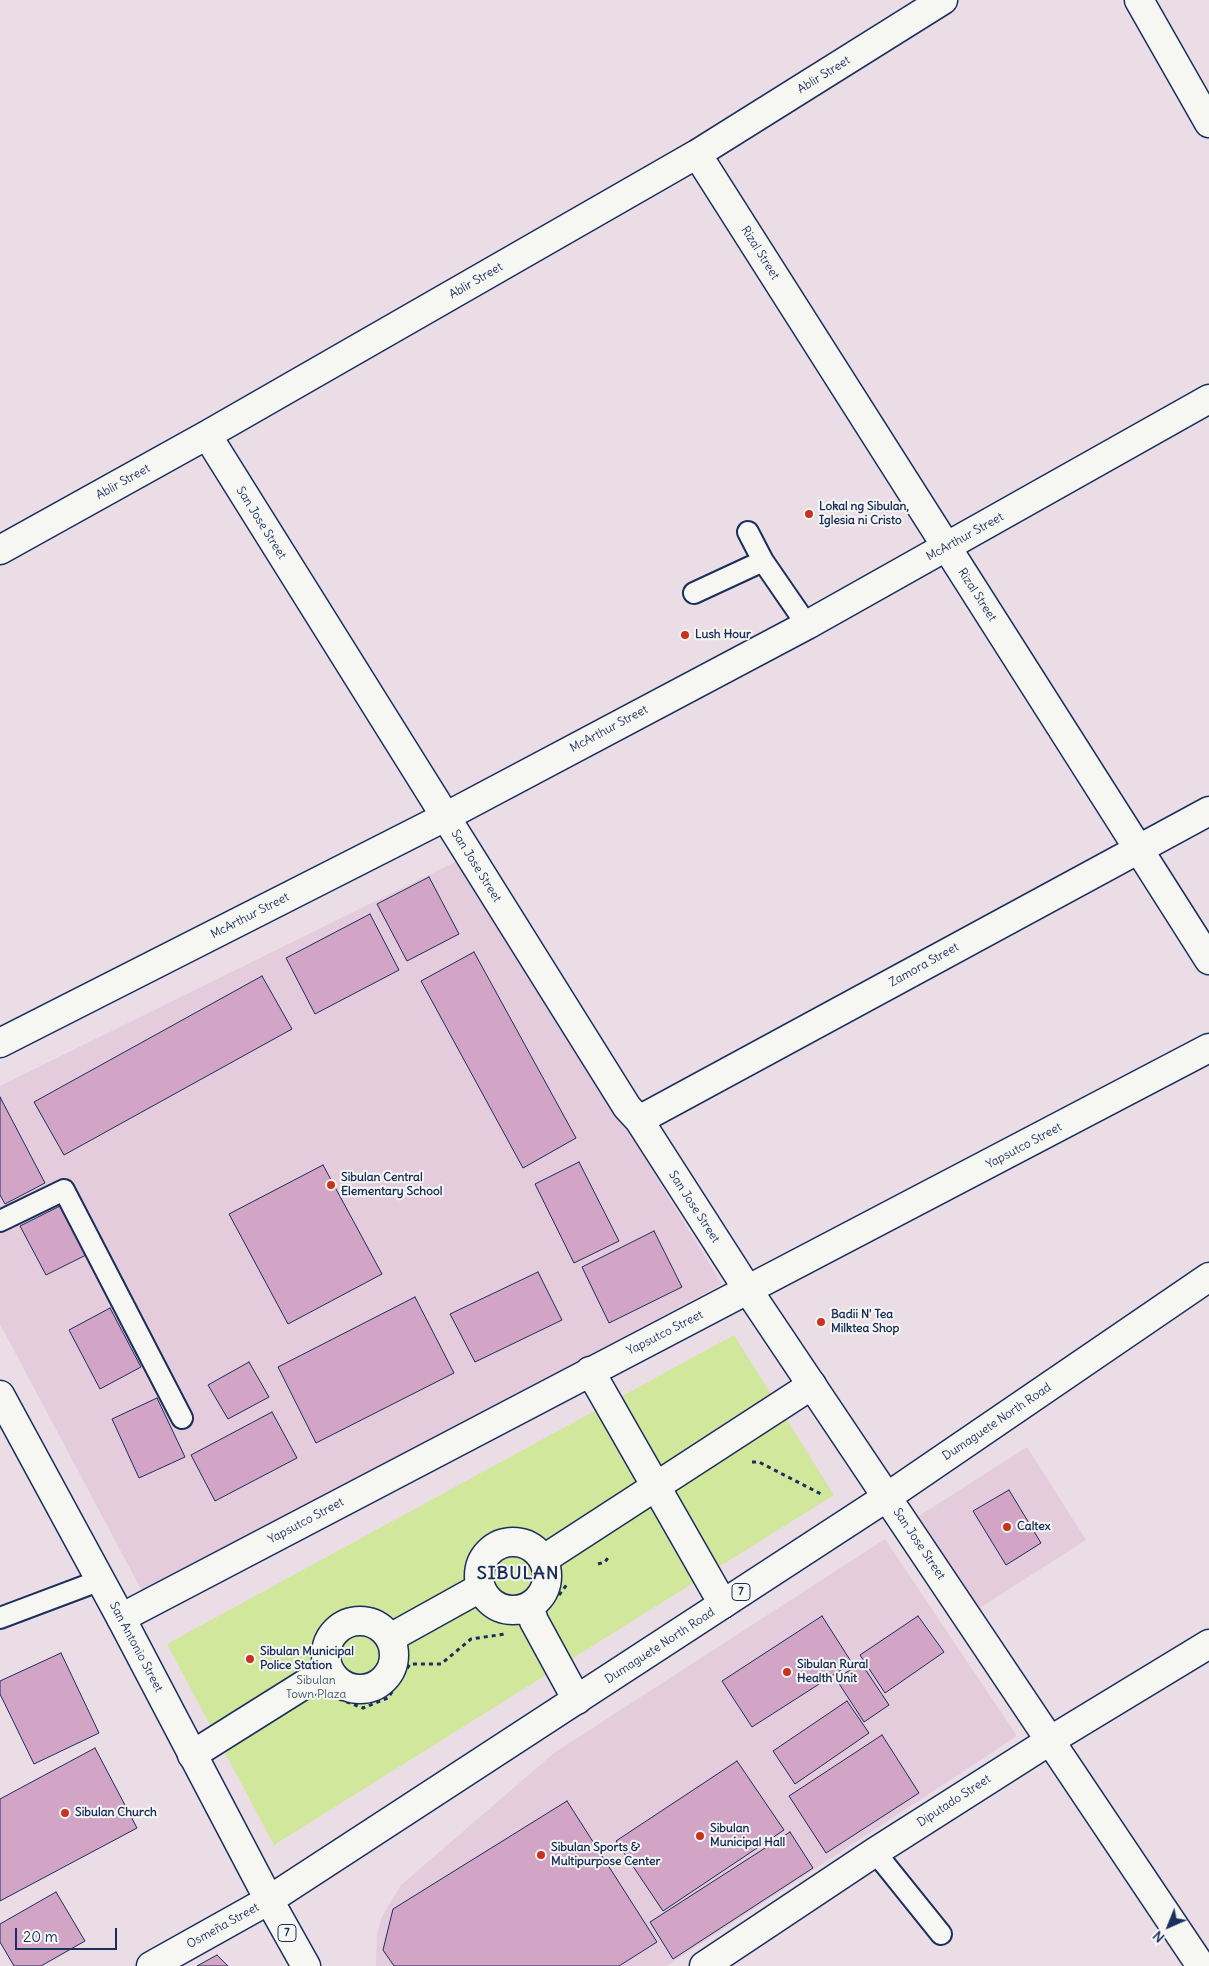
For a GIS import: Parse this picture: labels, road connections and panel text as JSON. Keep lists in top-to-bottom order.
{
  "streets": {
    "main road": [
      "Ablir Street",
      "Rizal Street",
      "San Jose Street",
      "McArthur Street",
      "Zamora Street",
      "Yapsutco Street",
      "Dumaguete North Road",
      "7",
      "San Antonio Street",
      "Diputado Street",
      "Osmeña Street"
    ]
  },
  "crossings": [
    ["Ablir Street", "Rizal Street"],
    ["Ablir Street", "San Jose Street"],
    ["Rizal Street", "McArthur Street"],
    ["Rizal Street", "Zamora Street"],
    ["San Jose Street", "McArthur Street"],
    ["San Jose Street", "Zamora Street"],
    ["San Jose Street", "Yapsutco Street"],
    ["San Jose Street", "Dumaguete North Road"],
    ["San Jose Street", "Diputado Street"],
    ["Yapsutco Street", "San Antonio Street"],
    ["Dumaguete North Road", "7"],
    ["Dumaguete North Road", "San Antonio Street"],
    ["Dumaguete North Road", "Osmeña Street"],
    ["7", "San Antonio Street"],
    ["7", "Osmeña Street"],
    ["San Antonio Street", "Osmeña Street"]
  ],
  "districts": ["SIBULAN"],
  "parks": ["Sibulan Town Plaza"],
  "places": [
    "Lokal ng Sibulan, Iglesia ni Cristo",
    "Lush Hour",
    "Sibulan Central Elementary School",
    "Badii N' Tea Milktea Shop",
    "Caltex",
    "Sibulan Municipal Police Station",
    "Sibulan Rural Health Unit",
    "Sibulan Church",
    "Sibulan Municipal Hall",
    "Sibulan Sports & Multipurpose Center"
  ],
  "scale_bar": "20 m",
  "north": "bottom left"
}
